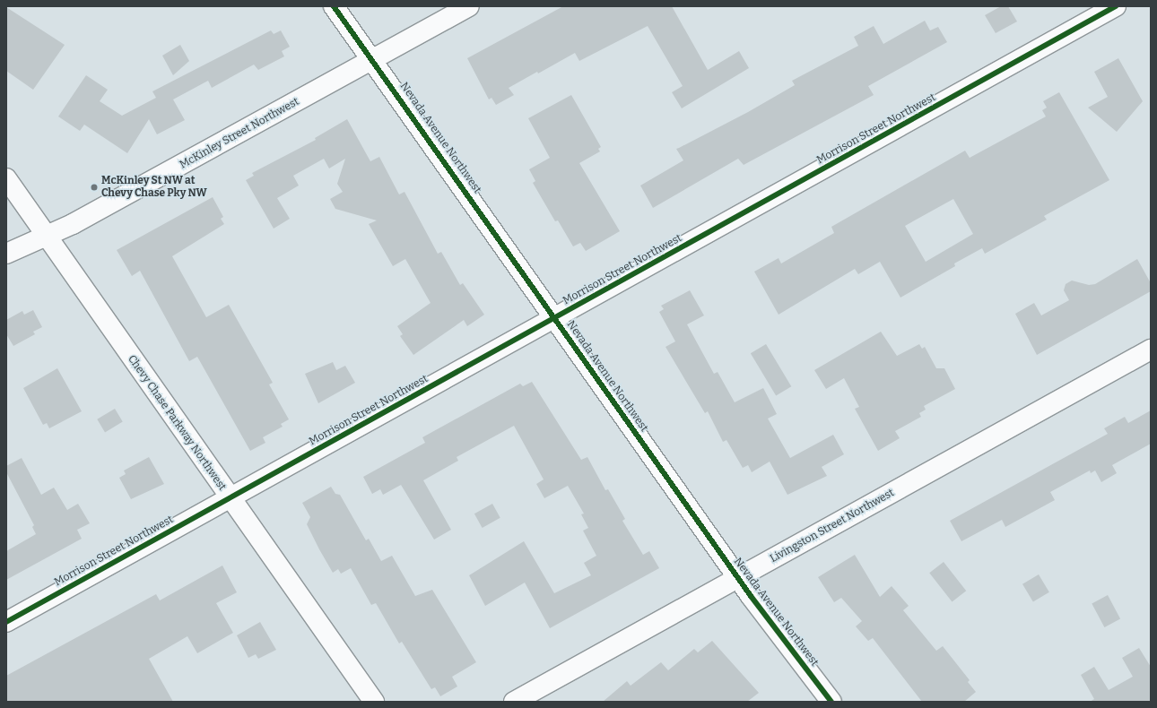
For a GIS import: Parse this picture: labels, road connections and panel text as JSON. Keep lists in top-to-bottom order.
{
  "streets": {
    "street": [
      "Morrison Street Northwest",
      "McKinley Street Northwest",
      "Nevada Avenue Northwest",
      "Chevy Chase Parkway Northwest",
      "Livingston Street Northwest"
    ]
  },
  "crossings": [
    ["Morrison Street Northwest", "Nevada Avenue Northwest"],
    ["Morrison Street Northwest", "Chevy Chase Parkway Northwest"],
    ["McKinley Street Northwest", "Nevada Avenue Northwest"],
    ["McKinley Street Northwest", "Chevy Chase Parkway Northwest"],
    ["Nevada Avenue Northwest", "Livingston Street Northwest"]
  ],
  "places": ["McKinley St NW at Chevy Chase Pky NW"]
}
